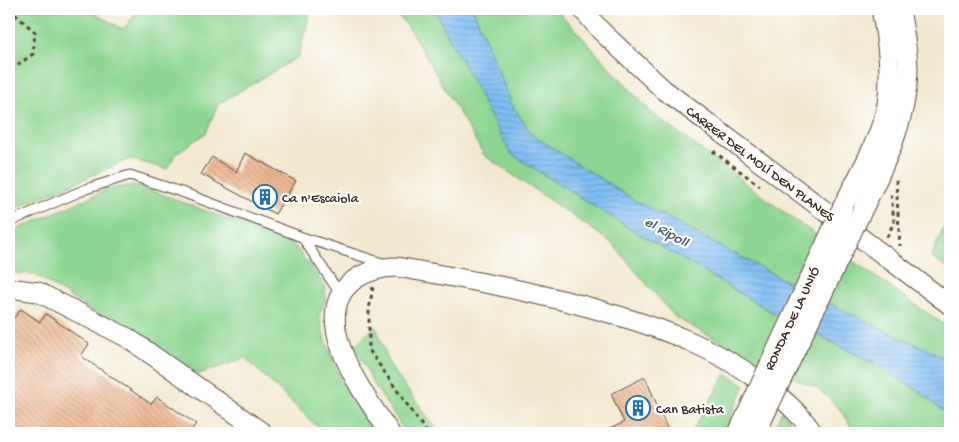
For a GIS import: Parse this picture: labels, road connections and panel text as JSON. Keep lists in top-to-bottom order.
{
  "streets": {
    "street": ["CARRER DEL MOLÍ DEN PLANES", "RONDA DE LA UNIÓ"]
  },
  "water": ["el Ripoll"],
  "places": {
    "building": ["Ca n'Escaiola", "Can Batista"]
  }
}
